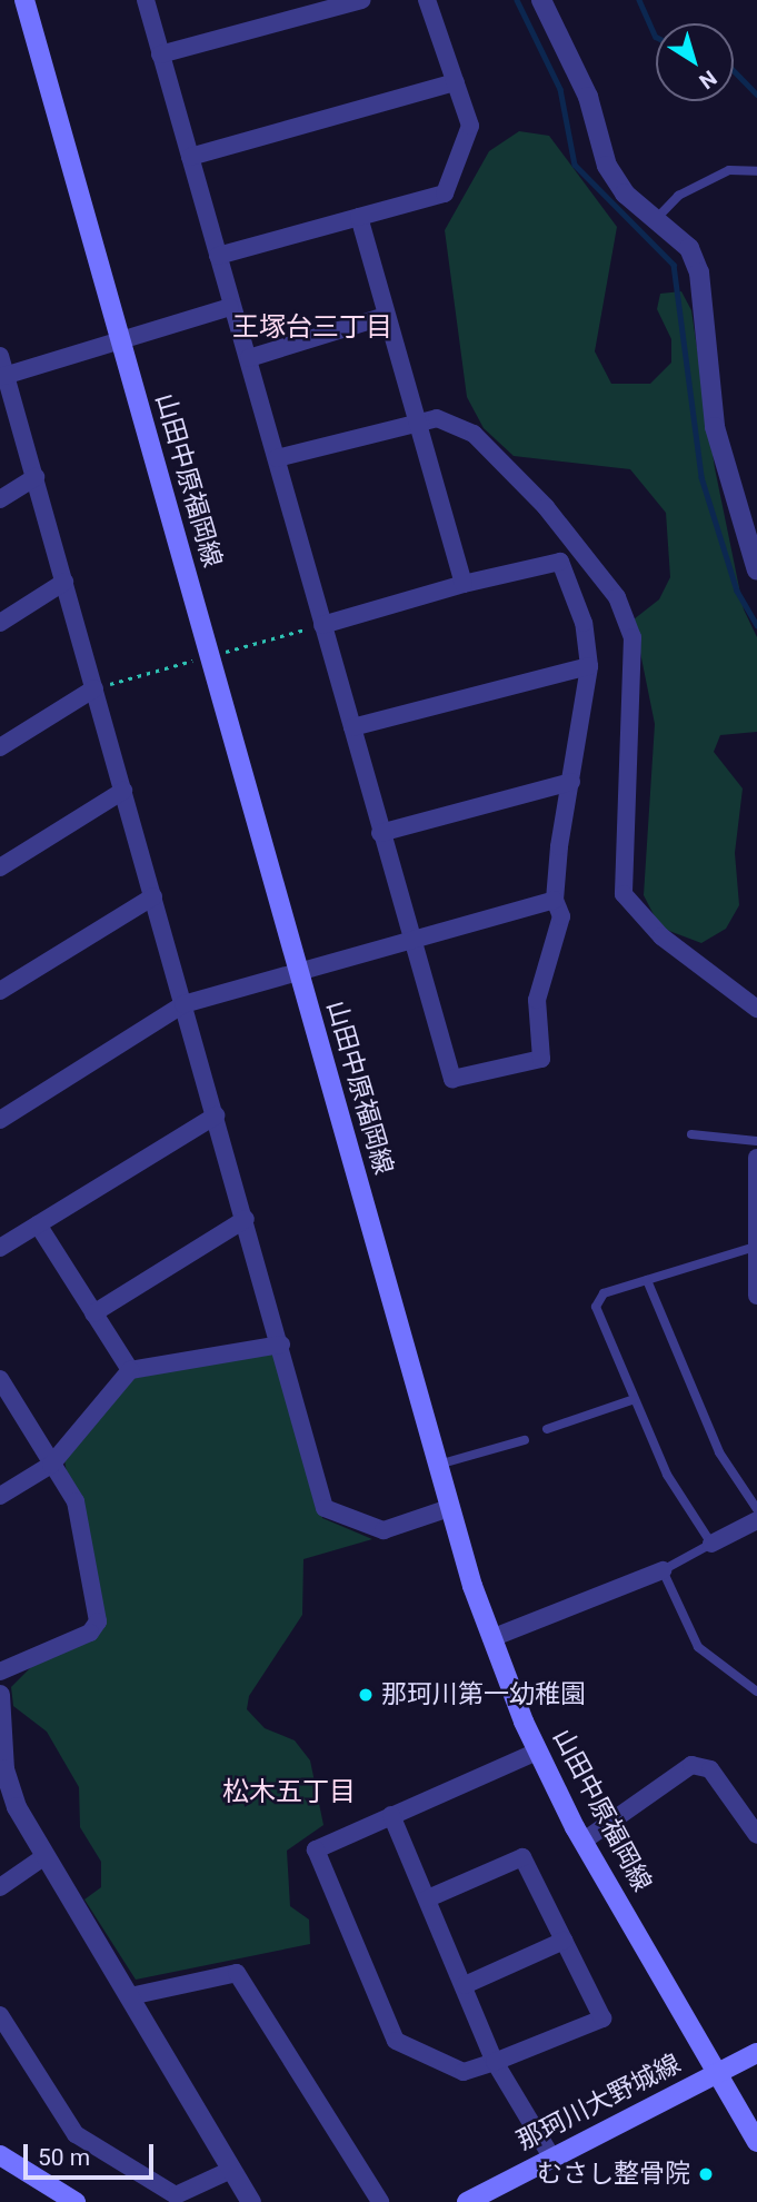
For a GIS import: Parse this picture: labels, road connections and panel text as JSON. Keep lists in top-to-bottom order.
{
  "streets": {
    "main road": ["山田中原福岡線", "那珂川大野城線"]
  },
  "crossings": [
    ["山田中原福岡線", "那珂川大野城線"]
  ],
  "districts": ["王塚台三丁目", "松木五丁目"],
  "places": ["那珂川第一幼稚園", "むさし整骨院"],
  "scale_bar": "50 m",
  "north": "bottom right"
}
